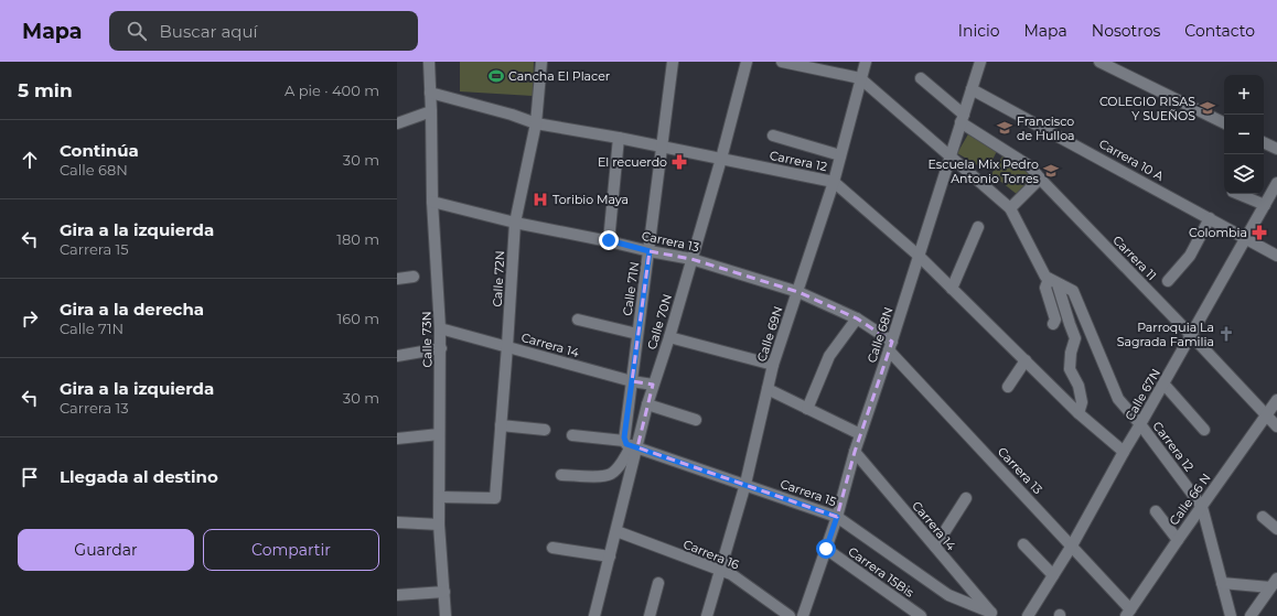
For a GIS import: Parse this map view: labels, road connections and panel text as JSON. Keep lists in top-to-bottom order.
{
  "streets": {
    "street": [
      "Carrera 10 A",
      "Carrera 12",
      "Carrera 13",
      "Carrera 11",
      "Calle 72N",
      "Calle 71N",
      "Calle 70N",
      "Calle 69N",
      "Calle 68N",
      "Calle 73N",
      "Carrera 14",
      "Calle 67N",
      "Carrera 15",
      "Calle 66 N",
      "Carrera 16",
      "Carrera 15Bis"
    ]
  },
  "crossings": [
    ["Carrera 10 A", "Calle 68N"],
    ["Carrera 10 A", "Calle 67N"],
    ["Carrera 12", "Calle 72N"],
    ["Carrera 12", "Calle 71N"],
    ["Carrera 12", "Calle 70N"],
    ["Carrera 12", "Calle 69N"],
    ["Carrera 12", "Calle 68N"],
    ["Carrera 12", "Calle 73N"],
    ["Carrera 12", "Calle 67N"],
    ["Carrera 12", "Calle 66 N"],
    ["Carrera 13", "Calle 72N"],
    ["Carrera 13", "Calle 71N"],
    ["Carrera 13", "Calle 70N"],
    ["Carrera 13", "Calle 69N"],
    ["Carrera 13", "Calle 68N"],
    ["Carrera 13", "Calle 73N"],
    ["Carrera 13", "Calle 67N"],
    ["Carrera 13", "Calle 66 N"],
    ["Carrera 11", "Calle 68N"],
    ["Carrera 11", "Calle 67N"],
    ["Carrera 11", "Calle 66 N"],
    ["Calle 72N", "Calle 73N"],
    ["Calle 72N", "Carrera 14"],
    ["Calle 71N", "Calle 70N"],
    ["Calle 71N", "Carrera 14"],
    ["Calle 71N", "Carrera 15"],
    ["Calle 70N", "Carrera 14"],
    ["Calle 70N", "Carrera 15"],
    ["Calle 70N", "Carrera 16"],
    ["Calle 69N", "Carrera 15"],
    ["Calle 69N", "Carrera 16"],
    ["Calle 68N", "Carrera 14"],
    ["Calle 68N", "Carrera 15"],
    ["Calle 68N", "Carrera 15Bis"],
    ["Calle 73N", "Carrera 14"],
    ["Carrera 14", "Carrera 15"]
  ],
  "places": {
    "sports": ["Cancha El Placer"],
    "school or university": ["COLEGIO RISAS Y SUEÑOS", "Francisco de Hulloa", "Escuela Mix Pedro Antonio Torres"],
    "pharmacy": ["El recuerdo", "Colombia"],
    "hospital": ["Toribio Maya"],
    "church": ["Parroquia La Sagrada Familia"]
  },
  "page": {
    "header": "Mapa",
    "search": "Buscar aquí",
    "nav": [
      "Inicio",
      "Mapa",
      "Nosotros",
      "Contacto"
    ],
    "heading": ["5 min", "A pie · 400 m"],
    "map_buttons": ["+", "−"],
    "list": [
      ["Continúa", "Calle 68N", "30 m"],
      ["Gira a la izquierda", "Carrera 15", "180 m"],
      ["Gira a la derecha", "Calle 71N", "160 m"],
      ["Gira a la izquierda", "Carrera 13", "30 m"],
      "Llegada al destino"
    ],
    "buttons": ["Guardar", "Compartir"]
  }
}
